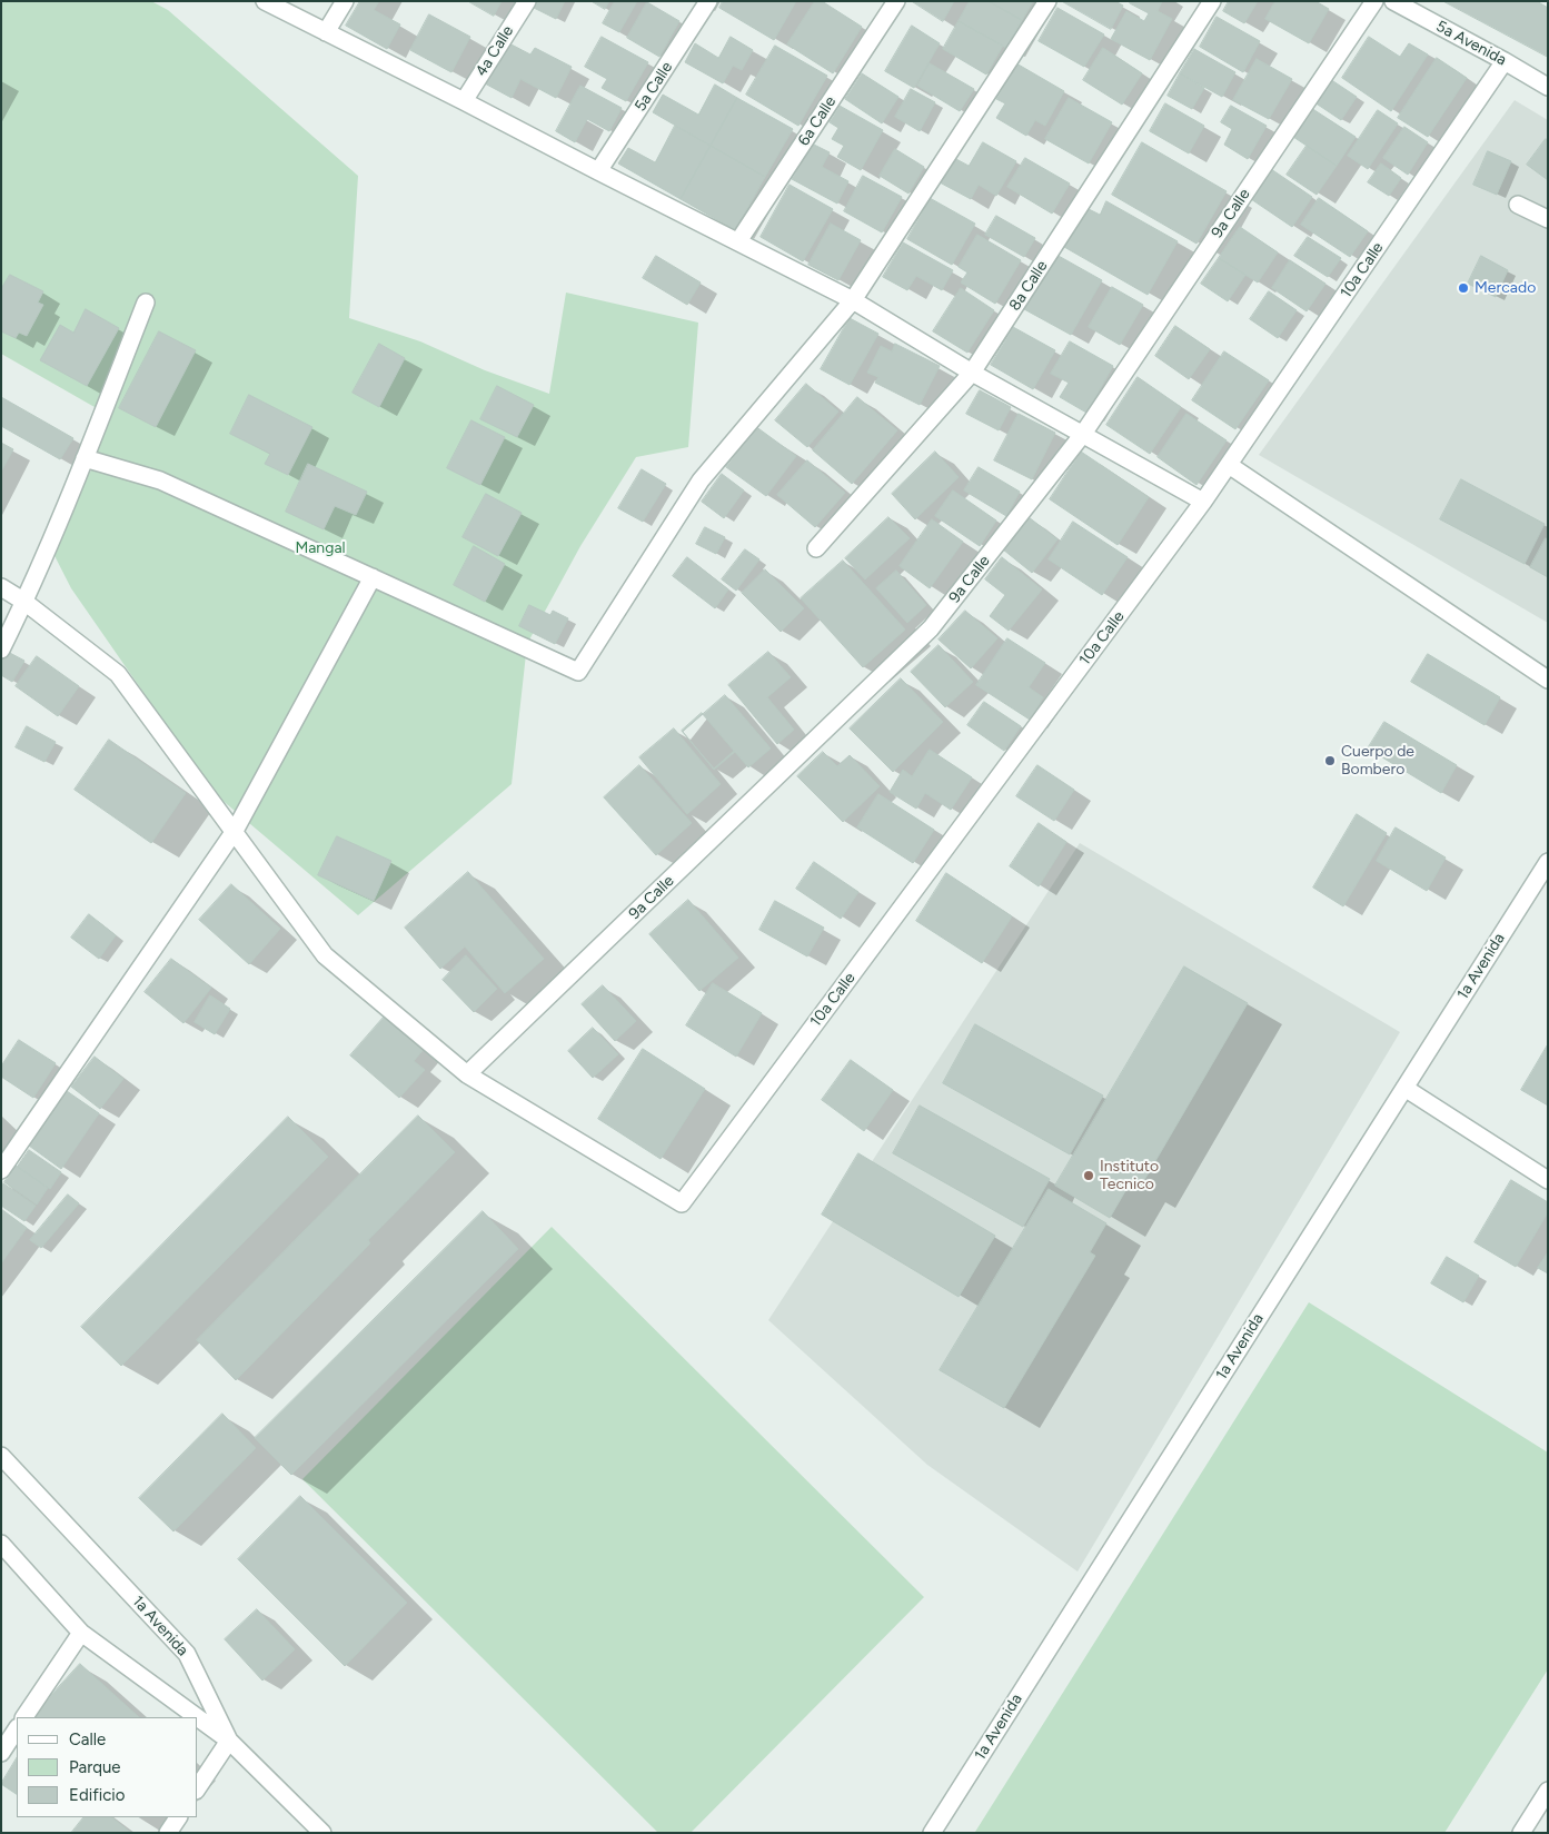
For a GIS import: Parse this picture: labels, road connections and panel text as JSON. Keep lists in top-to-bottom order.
{
  "streets": {
    "street": [
      "5a Avenida",
      "4a Calle",
      "5a Calle",
      "6a Calle",
      "9a Calle",
      "10a Calle",
      "8a Calle",
      "1a Avenida"
    ]
  },
  "crossings": [
    ["5a Avenida", "10a Calle"],
    ["9a Calle", "10a Calle"]
  ],
  "parks": ["Mangal"],
  "places": ["Mercado", "Cuerpo de Bombero", "Instituto Tecnico"],
  "legend": ["Calle", "Parque", "Edificio"]
}
